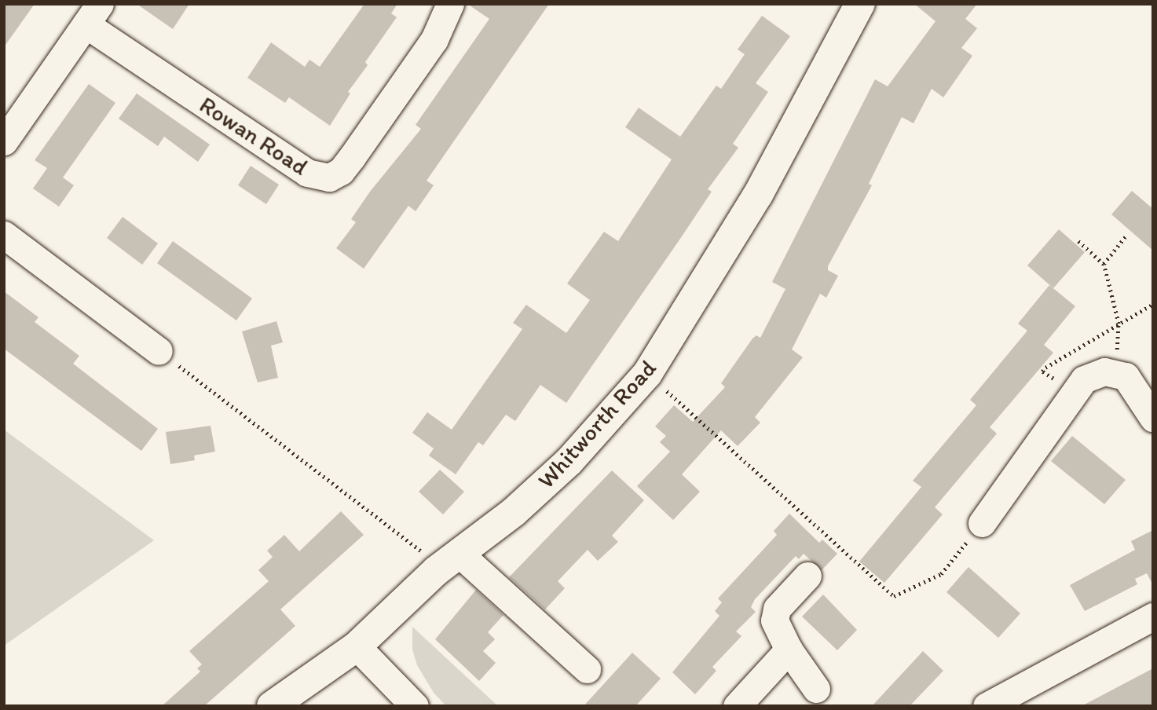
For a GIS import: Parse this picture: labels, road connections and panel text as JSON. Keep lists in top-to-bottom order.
{
  "streets": {
    "main road": ["Whitworth Road"],
    "street": ["Rowan Road"]
  }
}
